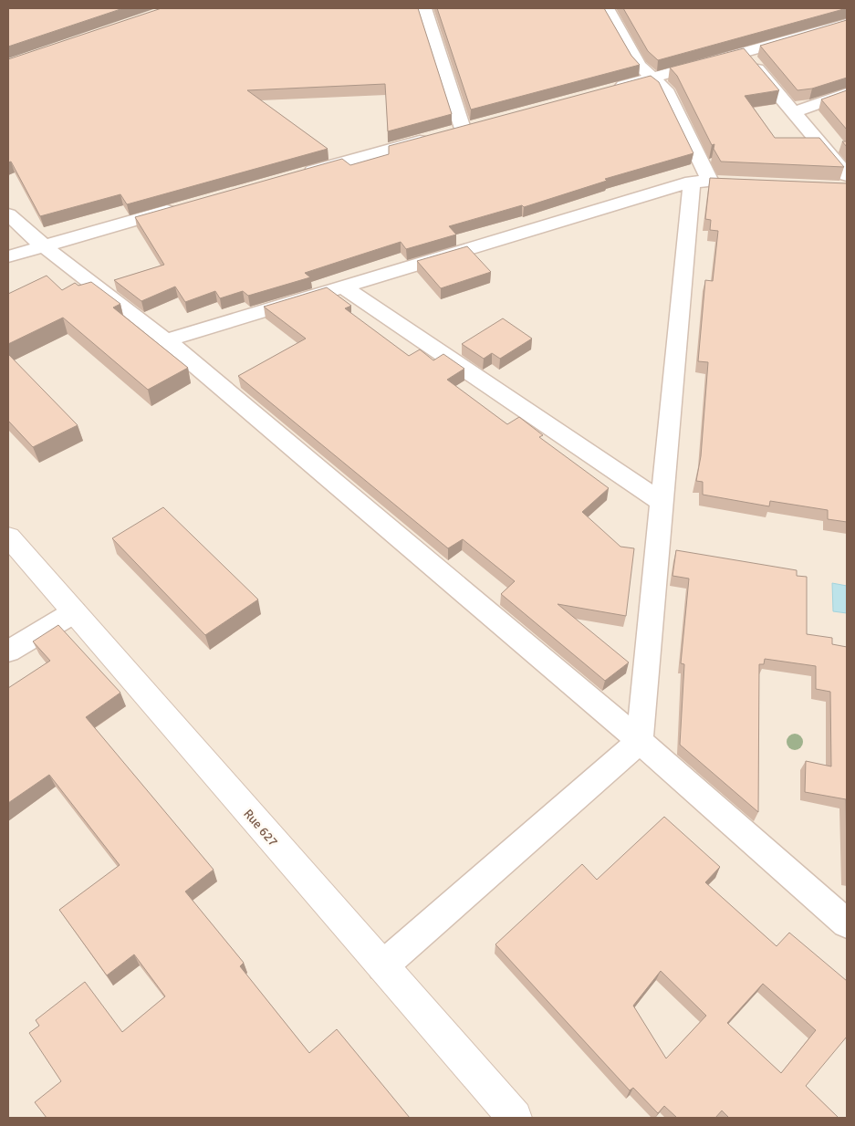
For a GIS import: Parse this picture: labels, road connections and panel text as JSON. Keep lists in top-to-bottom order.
{
  "streets": {
    "street": ["Rue 627"]
  }
}
